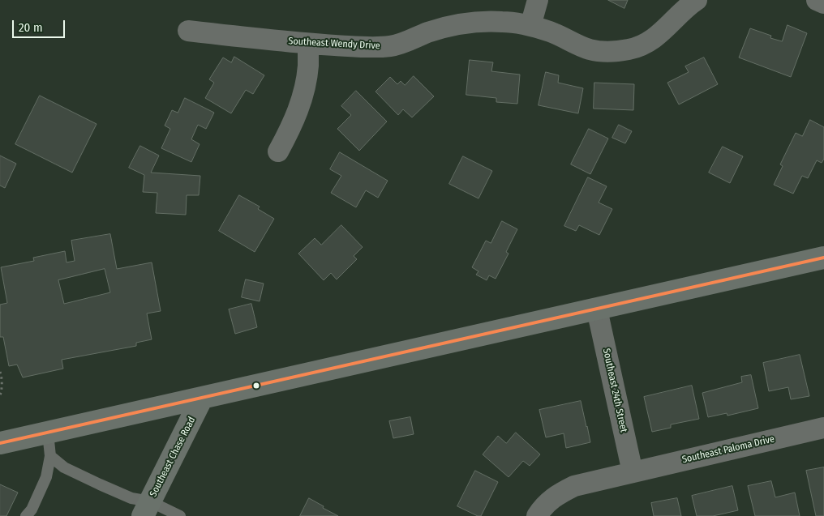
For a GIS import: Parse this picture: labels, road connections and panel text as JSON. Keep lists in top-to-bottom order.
{
  "streets": {
    "main road": ["Southeast Chase Road"],
    "street": ["Southeast Wendy Drive", "Southeast 24th Street", "Southeast Paloma Drive"]
  },
  "crossings": [
    ["Southeast 24th Street", "Southeast Paloma Drive"]
  ],
  "scale_bar": "20 m"
}
